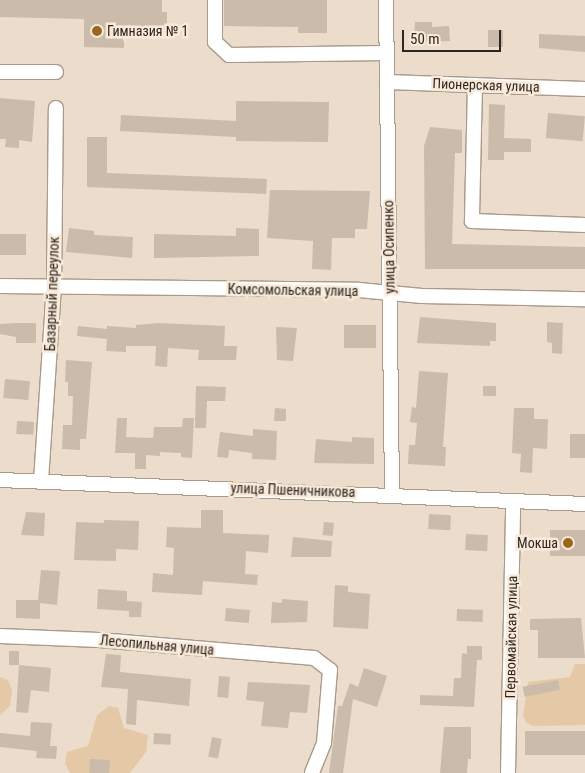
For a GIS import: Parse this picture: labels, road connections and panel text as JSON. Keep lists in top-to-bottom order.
{
  "streets": {
    "street": [
      "Пионерская улица",
      "улица Осипенко",
      "Комсомольская улица",
      "Базарный переулок",
      "улица Пшеничникова",
      "Первомайская улица",
      "Лесопильная улица"
    ]
  },
  "crossings": [
    ["Пионерская улица", "улица Осипенко"],
    ["улица Осипенко", "Комсомольская улица"],
    ["улица Осипенко", "улица Пшеничникова"],
    ["Комсомольская улица", "Базарный переулок"],
    ["Базарный переулок", "улица Пшеничникова"],
    ["улица Пшеничникова", "Первомайская улица"]
  ],
  "places": ["Гимназия № 1", "Мокша"],
  "scale_bar": "50 m"
}
